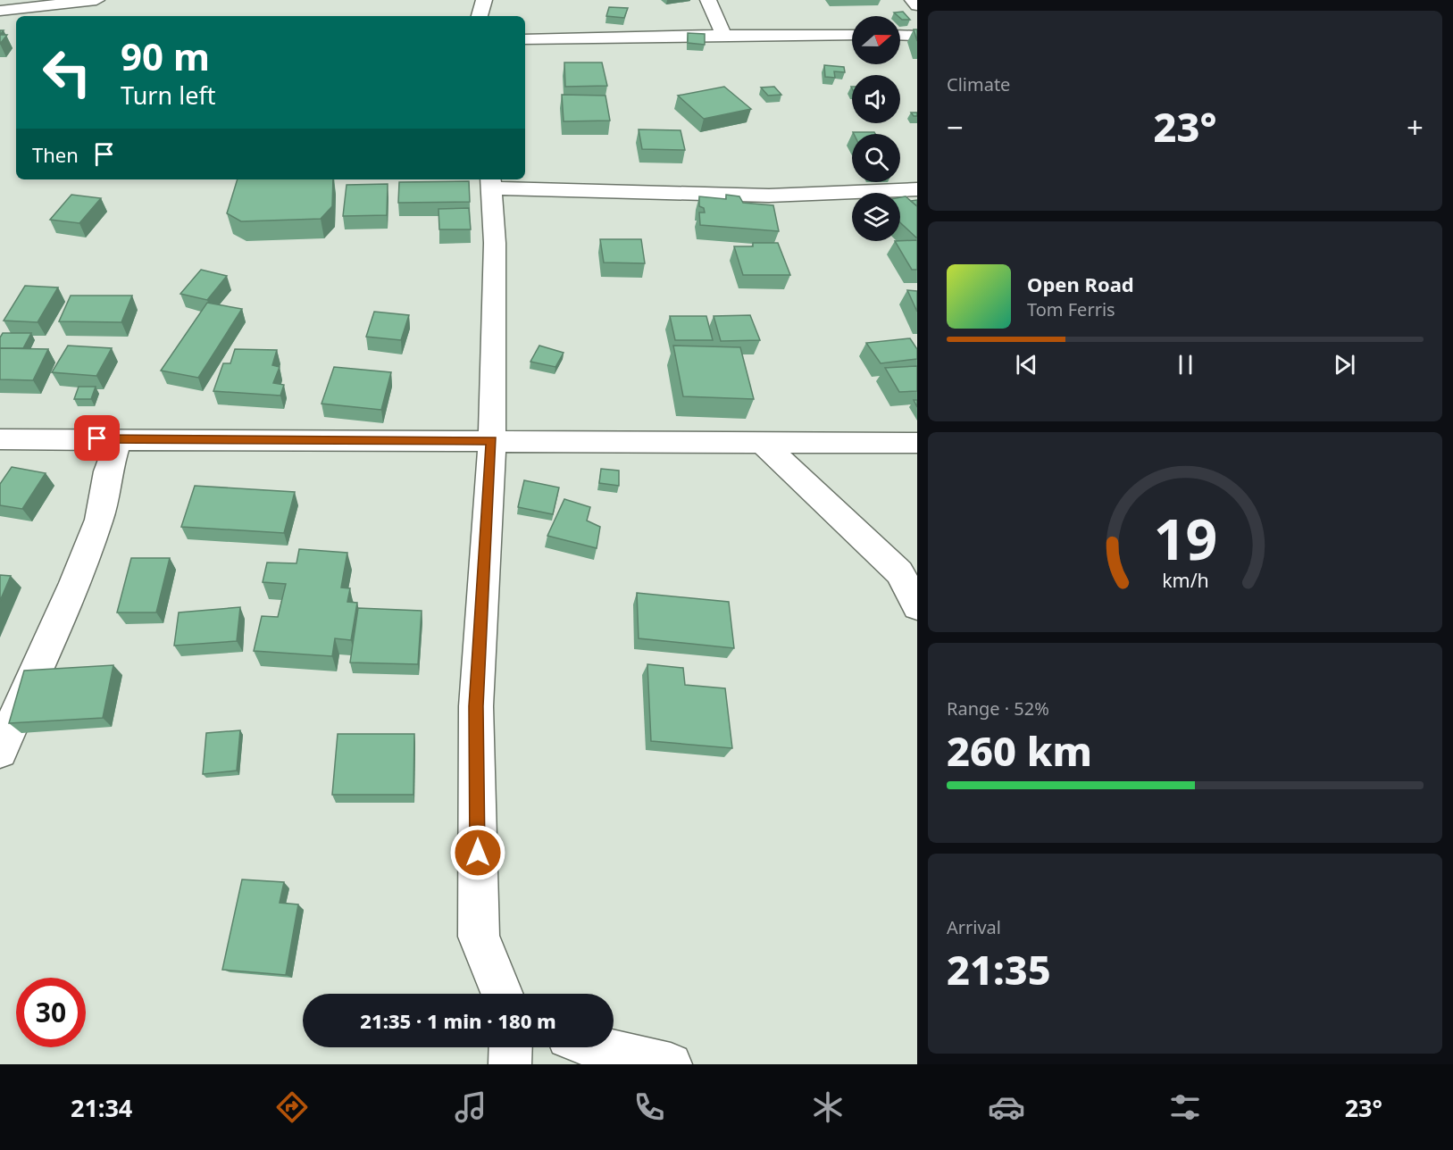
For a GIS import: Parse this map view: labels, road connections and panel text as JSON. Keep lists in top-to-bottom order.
{
  "north": "right",
  "page": {
    "tile": [
      "Climate",
      ["Range · 52%", "260 km"],
      ["Arrival", "21:35"]
    ],
    "turn": ["90 m", "Turn left"],
    "heat": ["−", "23°", "+"],
    "then": "Then",
    "song": ["Open Road", "Tom Ferris"],
    "limit": "30",
    "trip": "21:35 · 1 min · 180 m",
    "tabs": ["21:34", "23°"],
    "gauge": ["19", "km/h"]
  }
}
